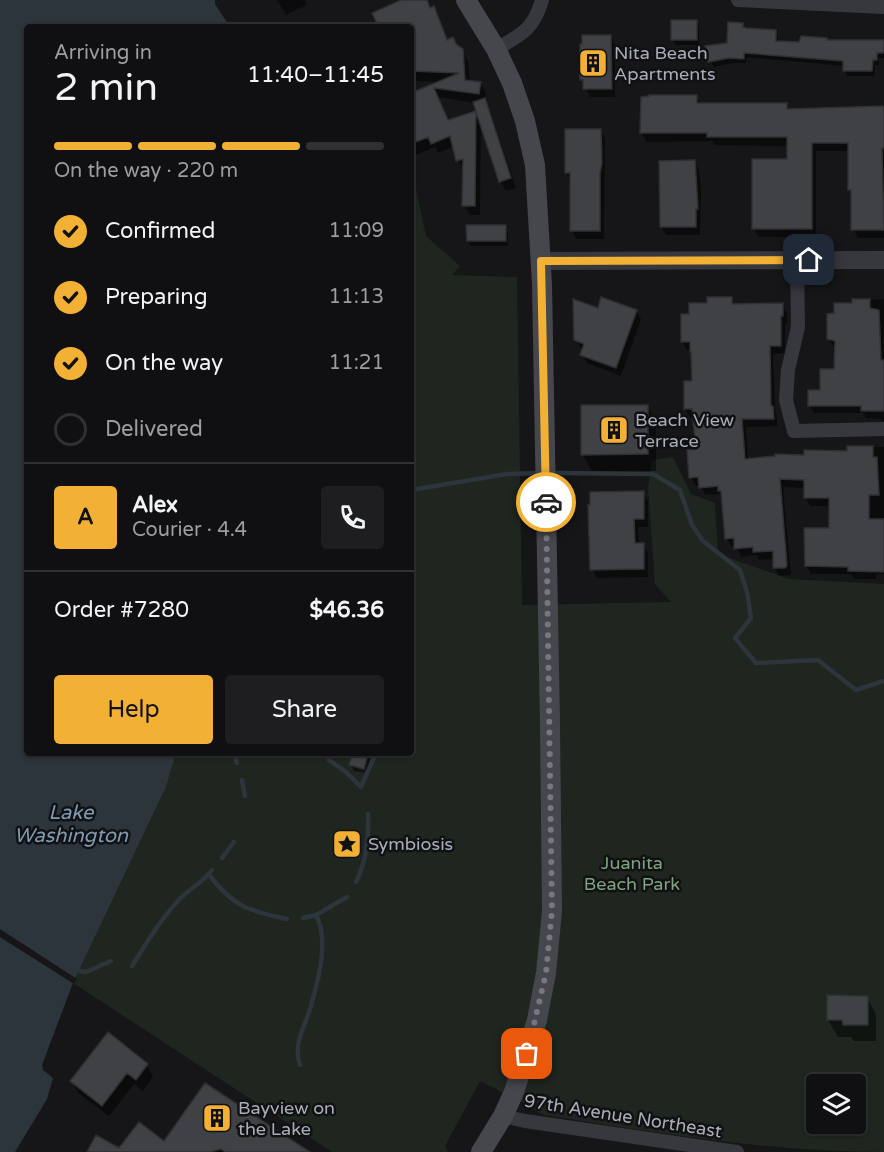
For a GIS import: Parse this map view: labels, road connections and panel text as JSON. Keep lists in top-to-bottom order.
{
  "streets": {
    "street": ["97th Avenue Northeast"]
  },
  "water": ["Lake Washington"],
  "parks": ["Juanita Beach Park"],
  "places": {
    "building": ["Nita Beach Apartments", "Beach View Terrace", "Bayview on the Lake"],
    "place": ["Symbiosis"]
  },
  "page": {
    "heading": ["2 min", "Arriving in", "11:40–11:45"],
    "panel": [
      "Alex",
      "Courier · 4.4",
      "Order #7280",
      "$46.36"
    ],
    "bar": "On the way · 220 m",
    "list": [
      ["Confirmed", "11:09"],
      ["Preparing", "11:13"],
      ["On the way", "11:21"],
      "Delivered"
    ],
    "round": "A",
    "buttons": ["Help", "Share"]
  }
}
